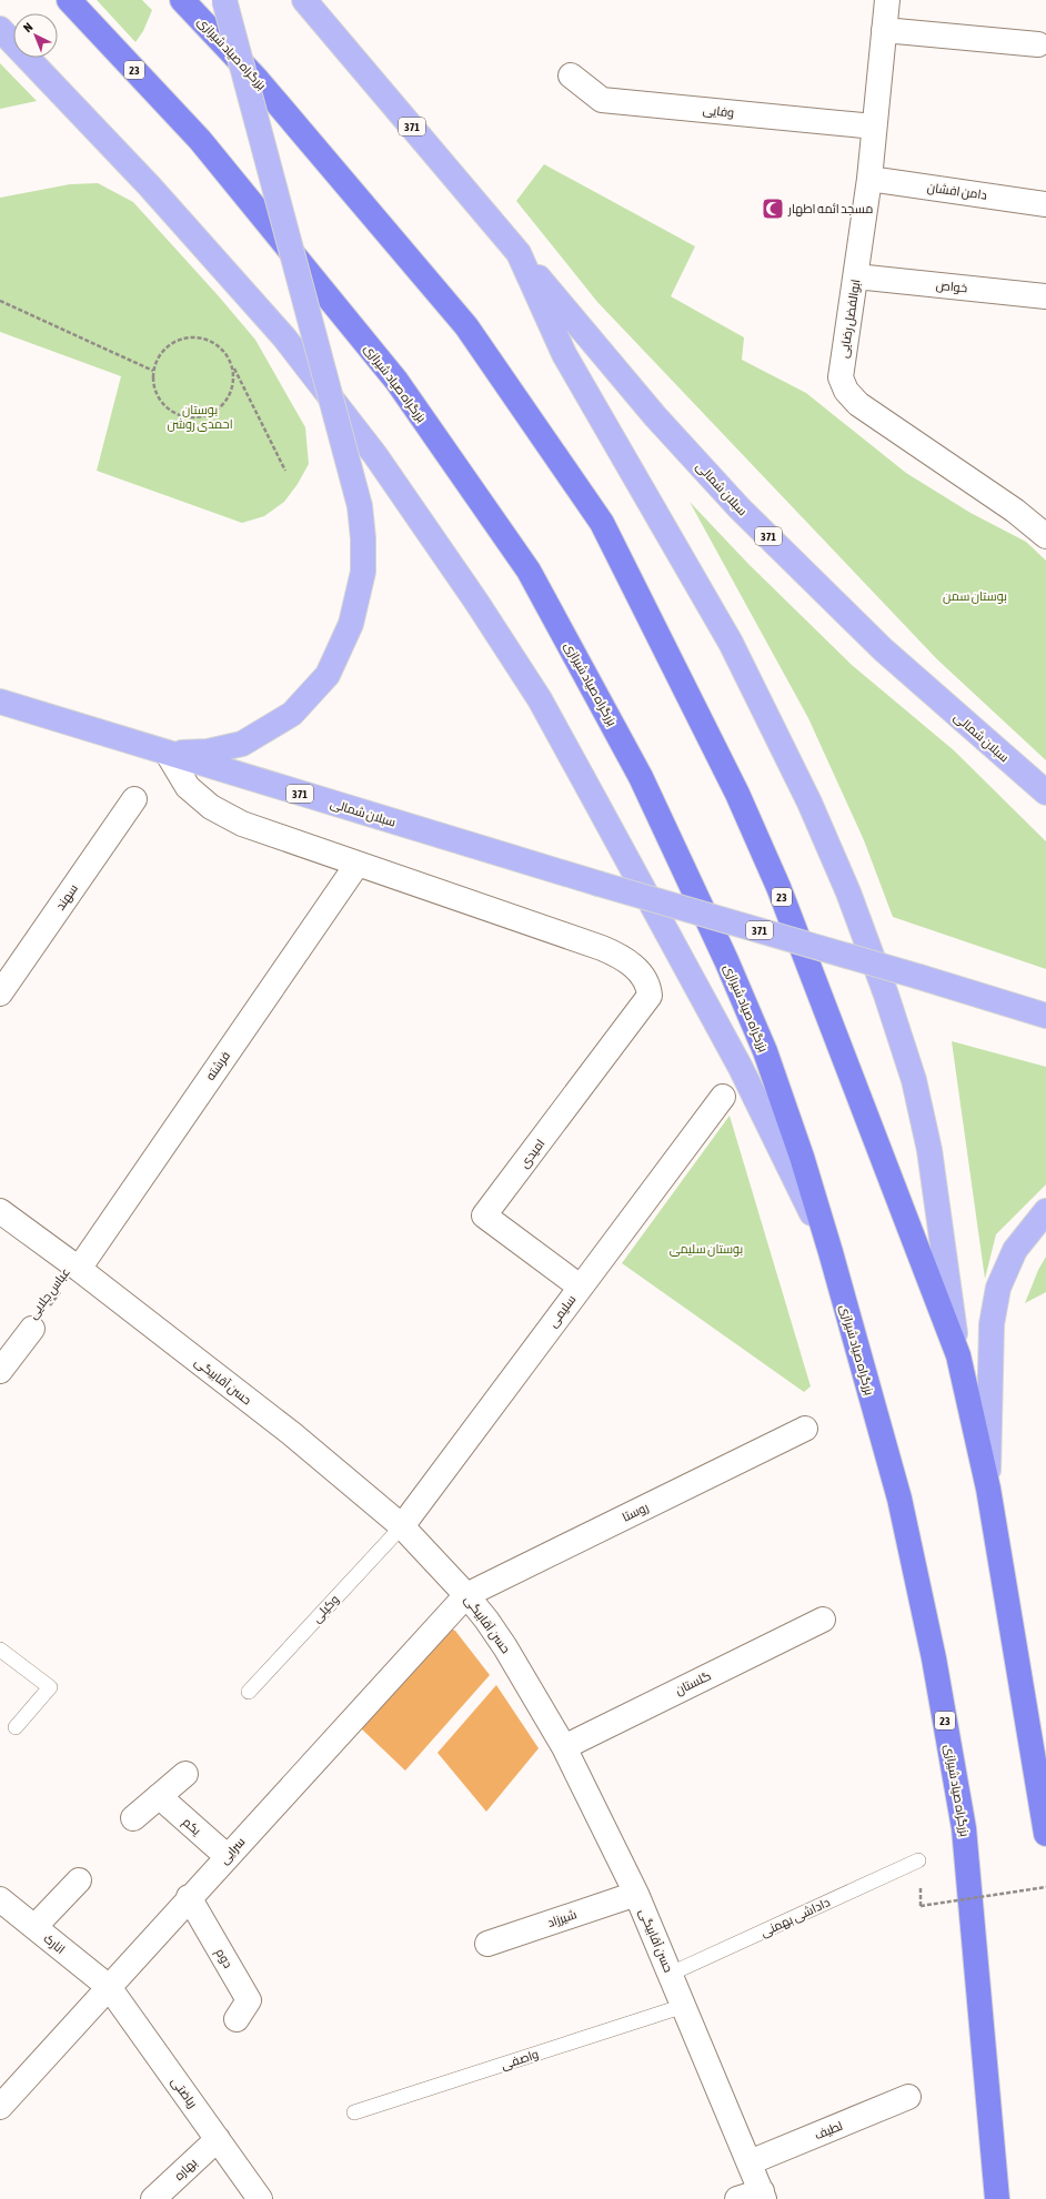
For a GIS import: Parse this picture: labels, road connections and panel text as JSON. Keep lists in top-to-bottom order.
{
  "streets": {
    "highway": ["بزرگراه صیاد شیرازی", "23"],
    "main road": ["371", "سبلان شمالی"],
    "street": [
      "وفایی",
      "دامن افشان",
      "خواص",
      "ابوالفضل رضایی",
      "سهند",
      "فرشته",
      "امیدی",
      "سلیمی",
      "حسن آقابیگی",
      "روستا",
      "گلستان",
      "یکم",
      "سرایی",
      "شیرزاد",
      "انارک",
      "دوم",
      "ریاضتی",
      "لطیف",
      "بهاره"
    ],
    "lane": ["وکیلی", "داداشی بهمنی", "واصفی"],
    "path": ["عباس جلایی"]
  },
  "crossings": [
    ["وفایی", "ابوالفضل رضایی"],
    ["371", "سبلان شمالی"],
    ["دامن افشان", "ابوالفضل رضایی"],
    ["خواص", "ابوالفضل رضایی"],
    ["فرشته", "امیدی"],
    ["فرشته", "عباس جلایی"],
    ["فرشته", "حسن آقابیگی"],
    ["امیدی", "سلیمی"],
    ["عباس جلایی", "حسن آقابیگی"],
    ["سلیمی", "حسن آقابیگی"],
    ["سلیمی", "وکیلی"],
    ["حسن آقابیگی", "روستا"],
    ["حسن آقابیگی", "وکیلی"],
    ["حسن آقابیگی", "گلستان"],
    ["حسن آقابیگی", "سرایی"],
    ["حسن آقابیگی", "داداشی بهمنی"],
    ["حسن آقابیگی", "شیرزاد"],
    ["حسن آقابیگی", "واصفی"],
    ["حسن آقابیگی", "لطیف"],
    ["روستا", "سرایی"],
    ["یکم", "سرایی"],
    ["سرایی", "انارک"],
    ["سرایی", "دوم"],
    ["سرایی", "ریاضتی"],
    ["انارک", "ریاضتی"],
    ["ریاضتی", "بهاره"]
  ],
  "parks": ["بوستان احمدی روشن", "بوستان سمن", "بوستان سلیمی"],
  "places": {
    "mosque": ["مسجد ائمه اطهار"]
  },
  "north": "top left"
}
